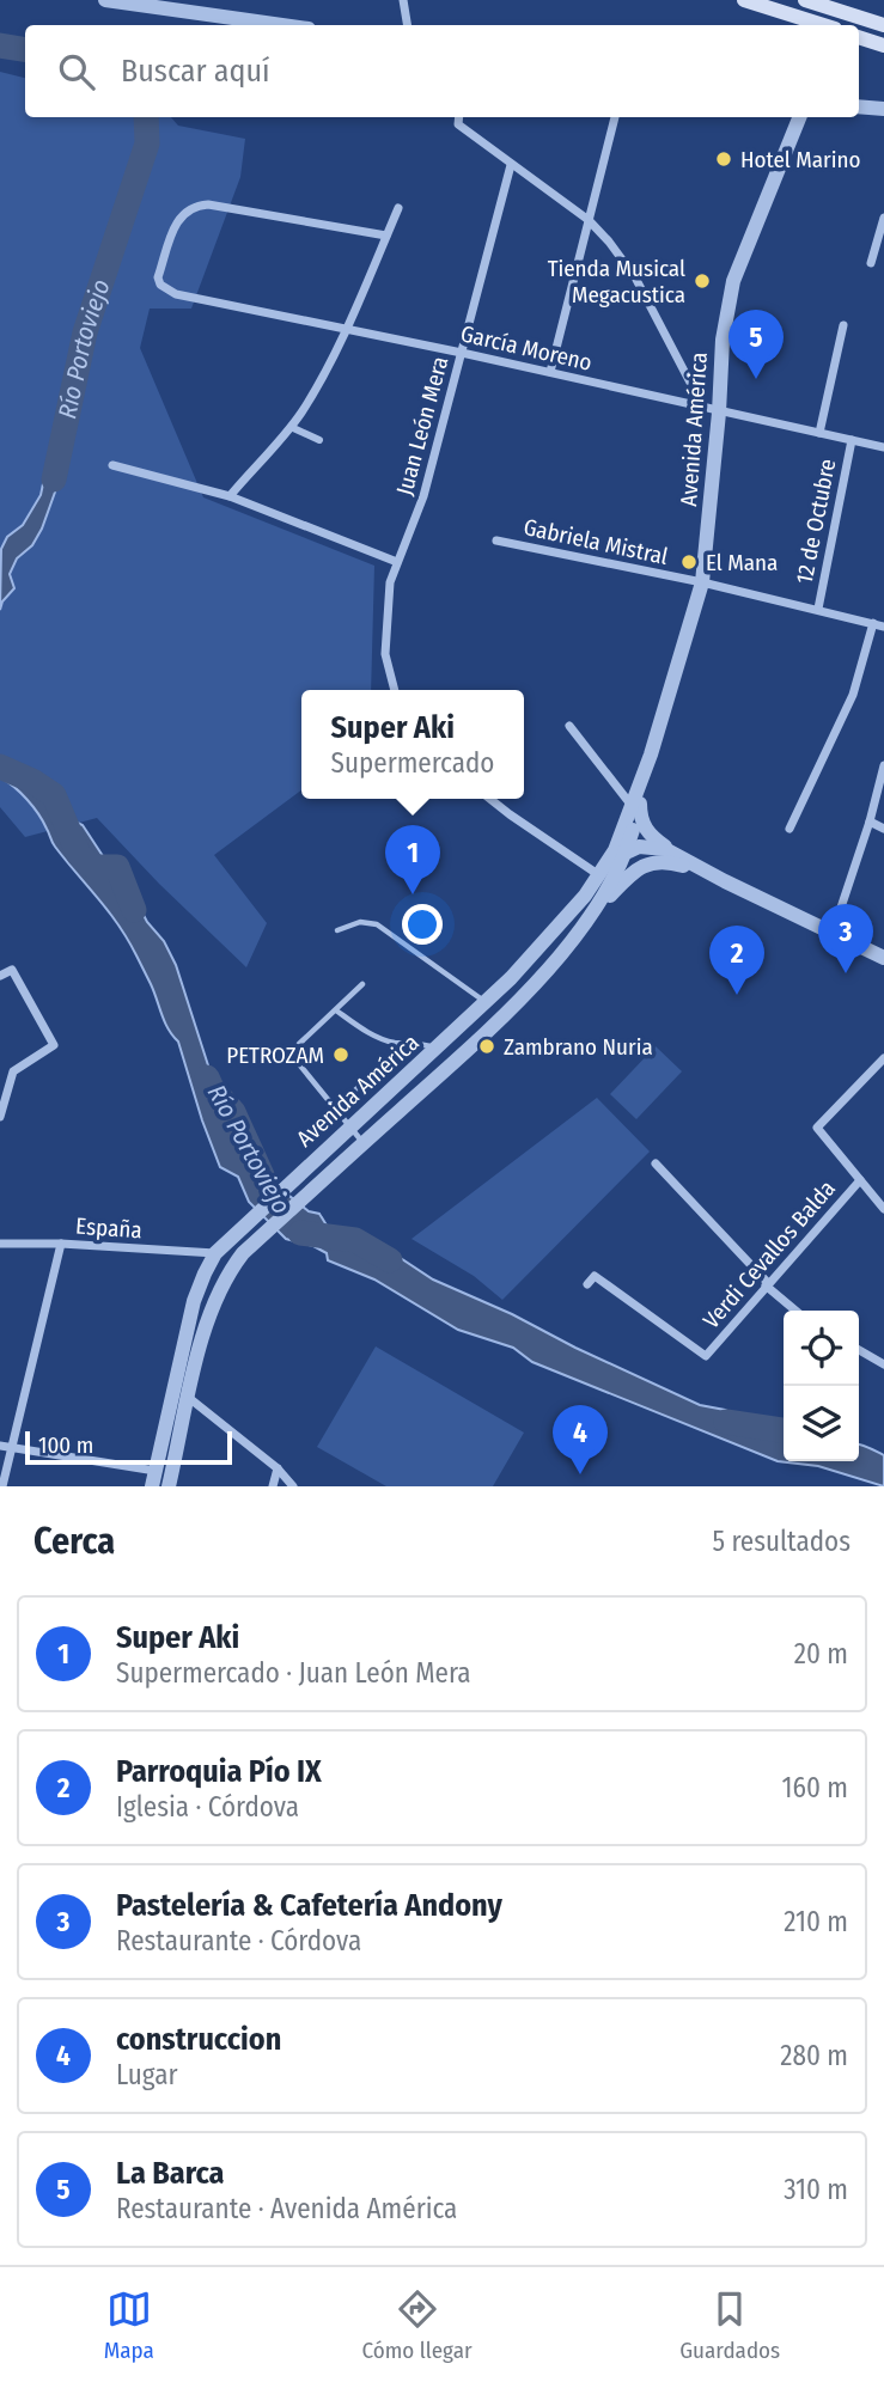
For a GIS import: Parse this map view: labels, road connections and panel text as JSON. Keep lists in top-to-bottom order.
{
  "streets": {
    "street": [
      "García Moreno",
      "Juan León Mera",
      "Avenida América",
      "12 de Octubre",
      "Gabriela Mistral",
      "España",
      "Verdi Cevallos Balda"
    ]
  },
  "crossings": [
    ["García Moreno", "Juan León Mera"],
    ["García Moreno", "Avenida América"],
    ["García Moreno", "12 de Octubre"],
    ["Avenida América", "Gabriela Mistral"],
    ["Avenida América", "España"],
    ["12 de Octubre", "Gabriela Mistral"]
  ],
  "water": ["Río Portoviejo"],
  "places": [
    "Hotel Marino",
    "Tienda Musical Megacustica",
    "El Mana",
    "Zambrano Nuria",
    "PETROZAM"
  ],
  "scale_bar": "100 m",
  "page": {
    "search": "Buscar aquí",
    "pins": [
      "5",
      "1",
      "3",
      "2",
      "4"
    ],
    "popup": ["Super Aki", "Supermercado"],
    "scale": "100 m",
    "heading": ["Cerca", "5 resultados"],
    "list": [
      {
        "mark": "1",
        "name": "Super Aki",
        "note": "Supermercado · Juan León Mera",
        "value": "20 m"
      },
      {
        "mark": "2",
        "name": "Parroquia Pío IX",
        "note": "Iglesia · Córdova",
        "value": "160 m"
      },
      {
        "mark": "3",
        "name": "Pastelería & Cafetería Andony",
        "note": "Restaurante · Córdova",
        "value": "210 m"
      },
      {
        "mark": "4",
        "name": "construccion",
        "note": "Lugar",
        "value": "280 m"
      },
      {
        "mark": "5",
        "name": "La Barca",
        "note": "Restaurante · Avenida América",
        "value": "310 m"
      }
    ],
    "nav": ["Mapa", "Cómo llegar", "Guardados"]
  }
}
